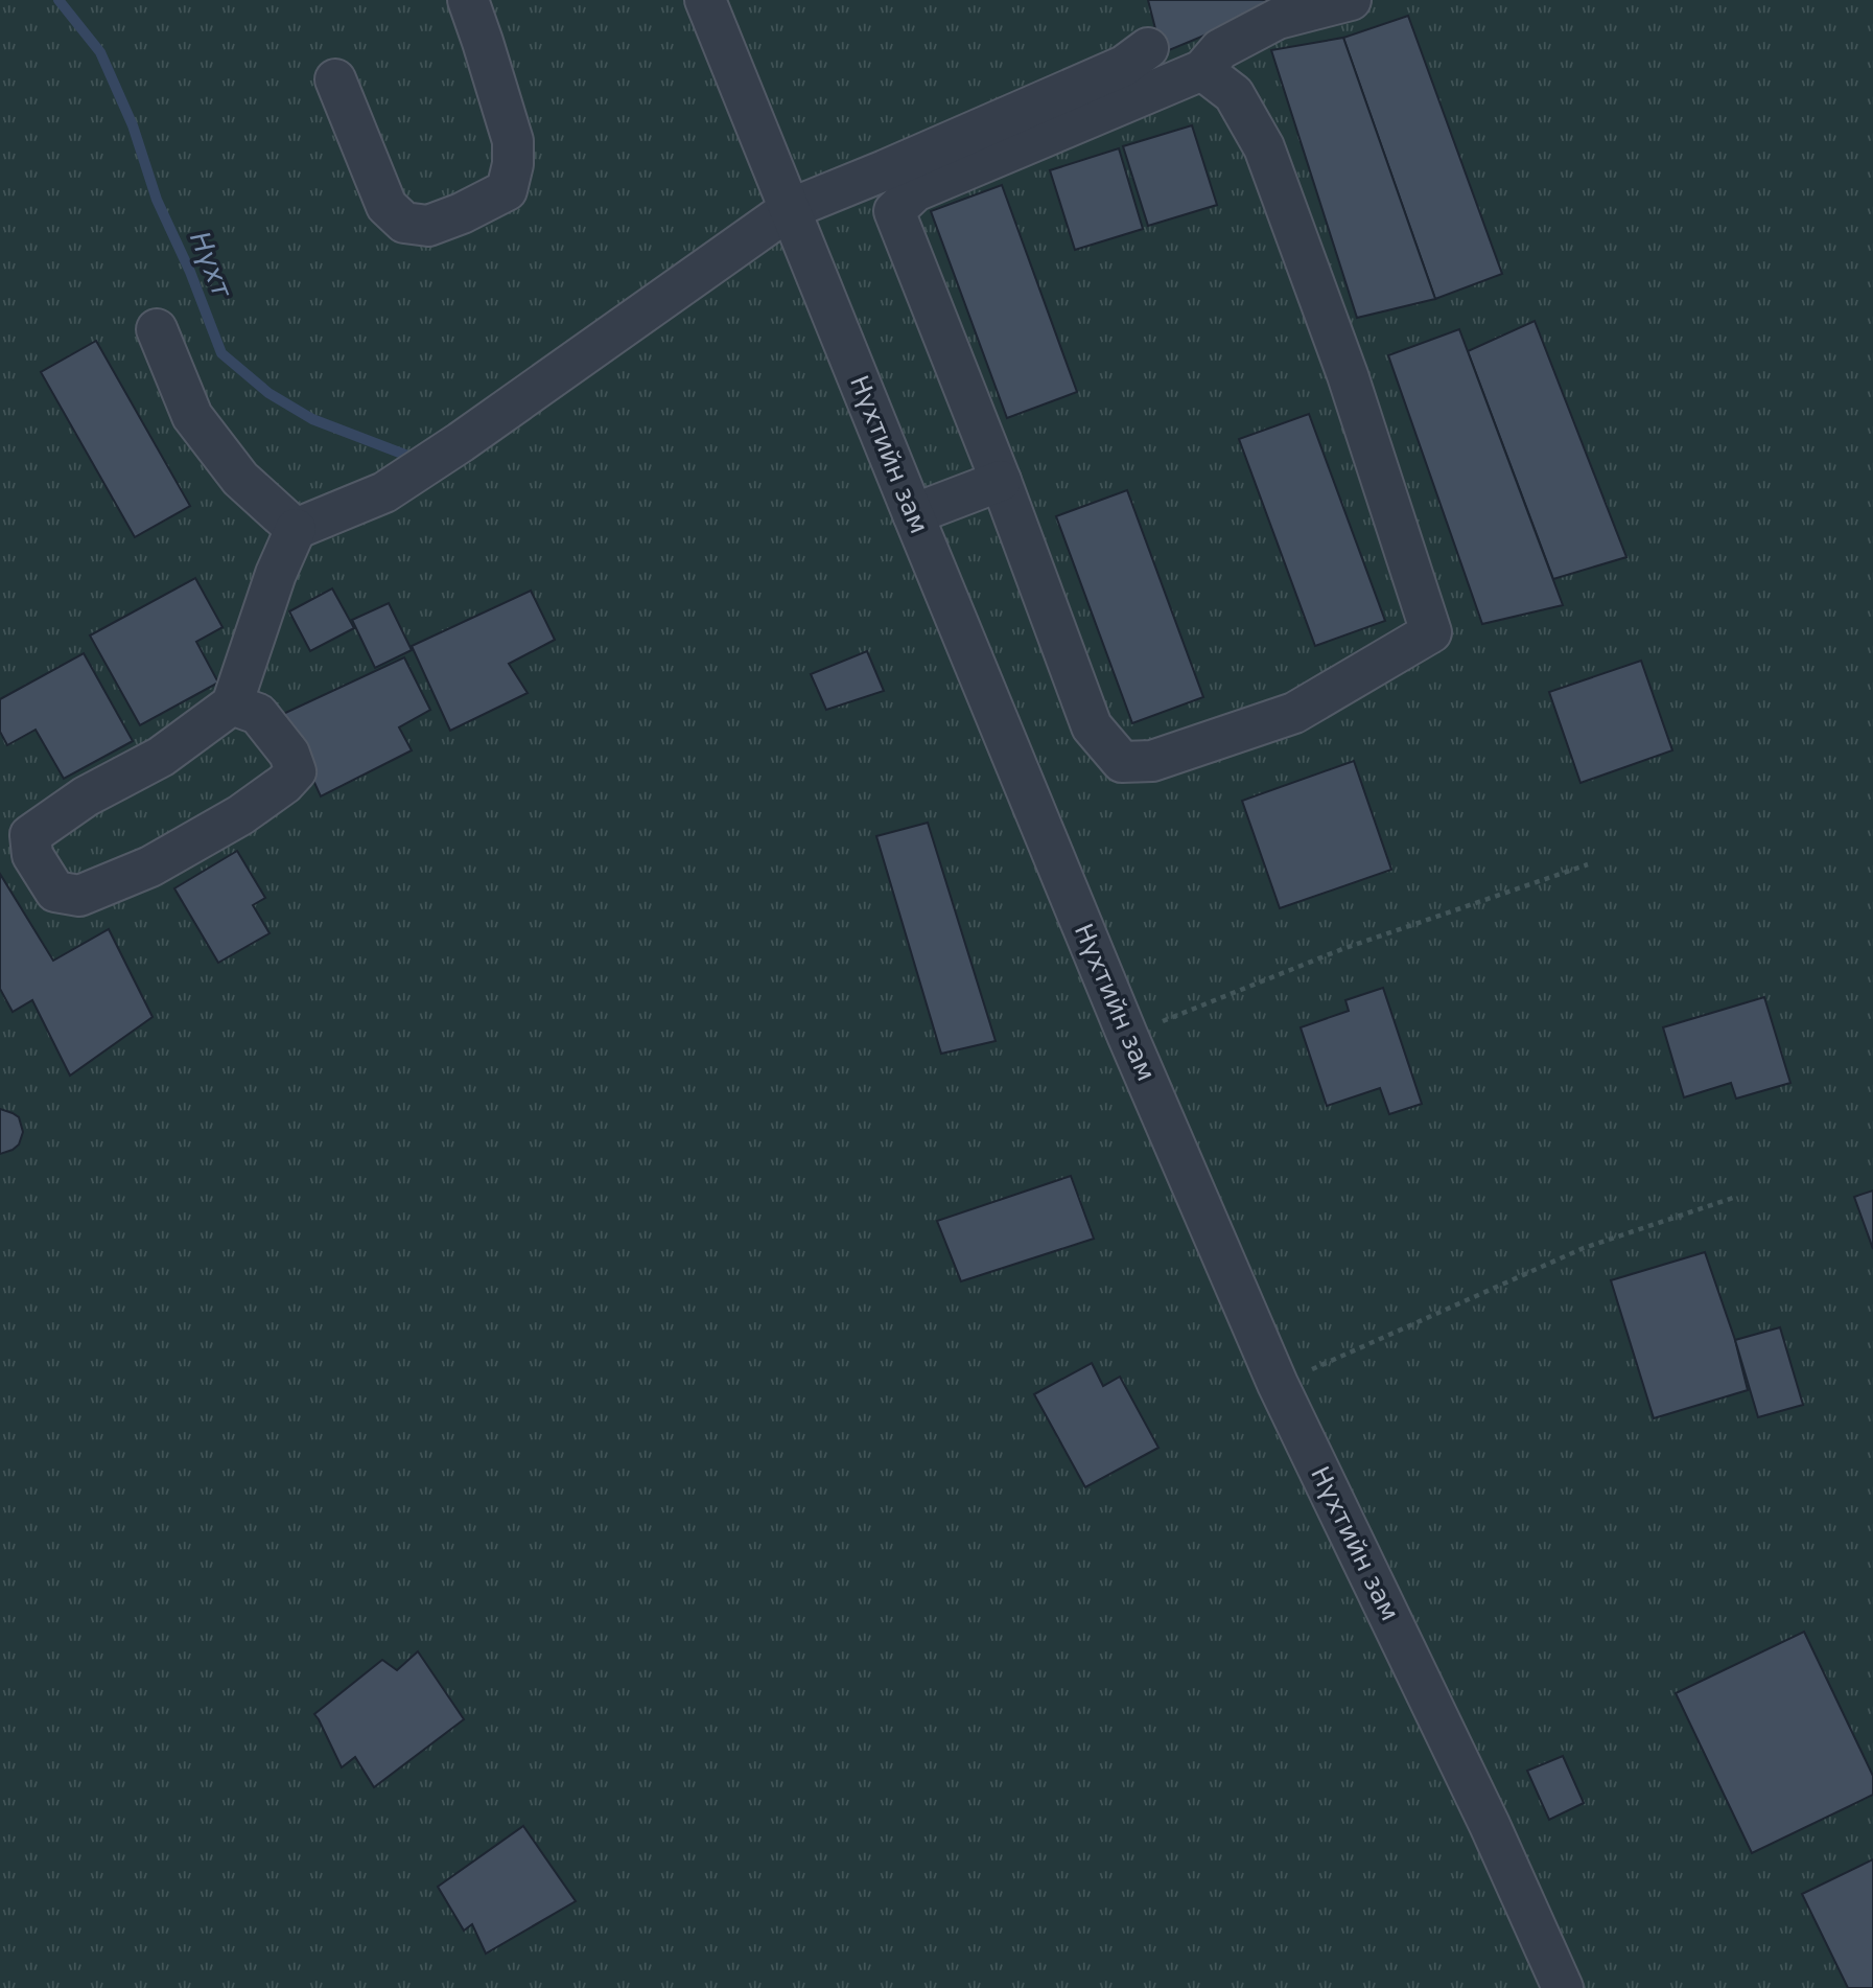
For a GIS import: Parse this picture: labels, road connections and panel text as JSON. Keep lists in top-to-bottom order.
{
  "streets": {
    "street": ["Нүхтийн зам"]
  },
  "water": ["Нүхт"]
}
